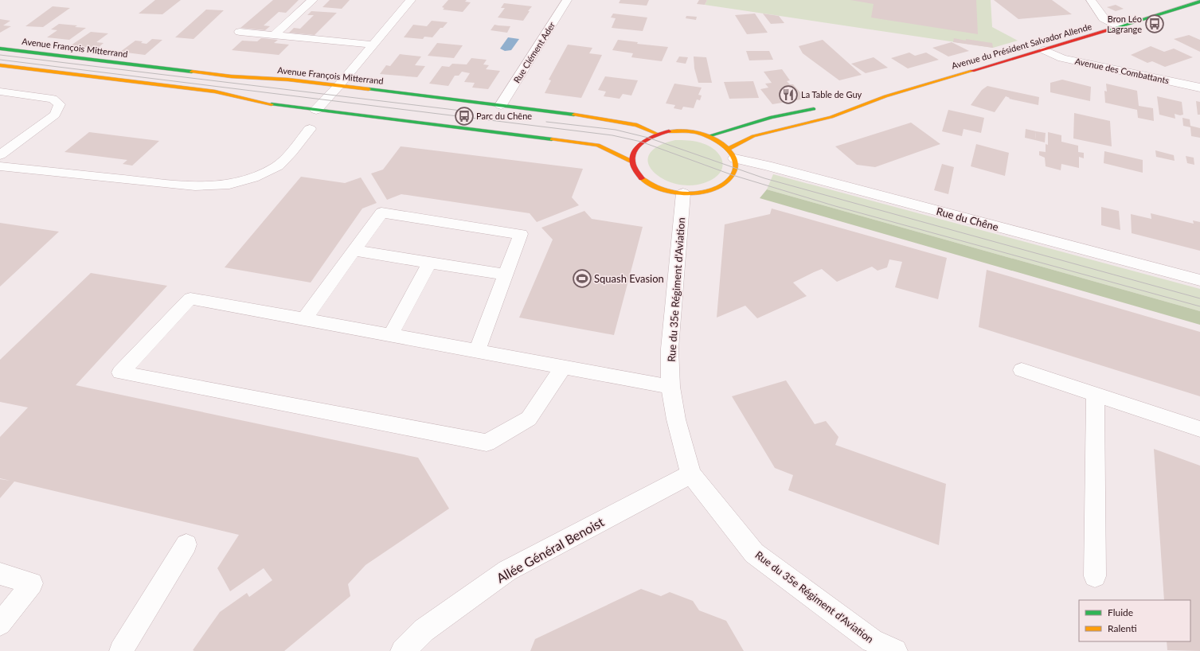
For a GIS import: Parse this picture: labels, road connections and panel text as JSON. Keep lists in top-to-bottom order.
{
  "streets": {
    "street": [
      "Avenue du Président Salvador Allende",
      "Avenue François Mitterrand",
      "Rue Clément Ader",
      "Avenue des Combattants",
      "Rue du Chêne",
      "Rue du 35e Régiment d'Aviation",
      "Allée Général Benoist"
    ]
  },
  "crossings": [
    ["Avenue du Président Salvador Allende", "Avenue François Mitterrand"],
    ["Avenue du Président Salvador Allende", "Avenue des Combattants"],
    ["Avenue du Président Salvador Allende", "Rue du Chêne"],
    ["Avenue du Président Salvador Allende", "Rue du 35e Régiment d'Aviation"],
    ["Avenue François Mitterrand", "Rue Clément Ader"],
    ["Avenue François Mitterrand", "Rue du Chêne"],
    ["Avenue François Mitterrand", "Rue du 35e Régiment d'Aviation"],
    ["Rue du Chêne", "Rue du 35e Régiment d'Aviation"],
    ["Rue du 35e Régiment d'Aviation", "Allée Général Benoist"]
  ],
  "places": {
    "bus stop": ["Bron Léo Lagrange", "Parc du Chêne"],
    "restaurant": ["La Table de Guy"],
    "sports": ["Squash Evasion"]
  },
  "legend": ["Fluide", "Ralenti"]
}
